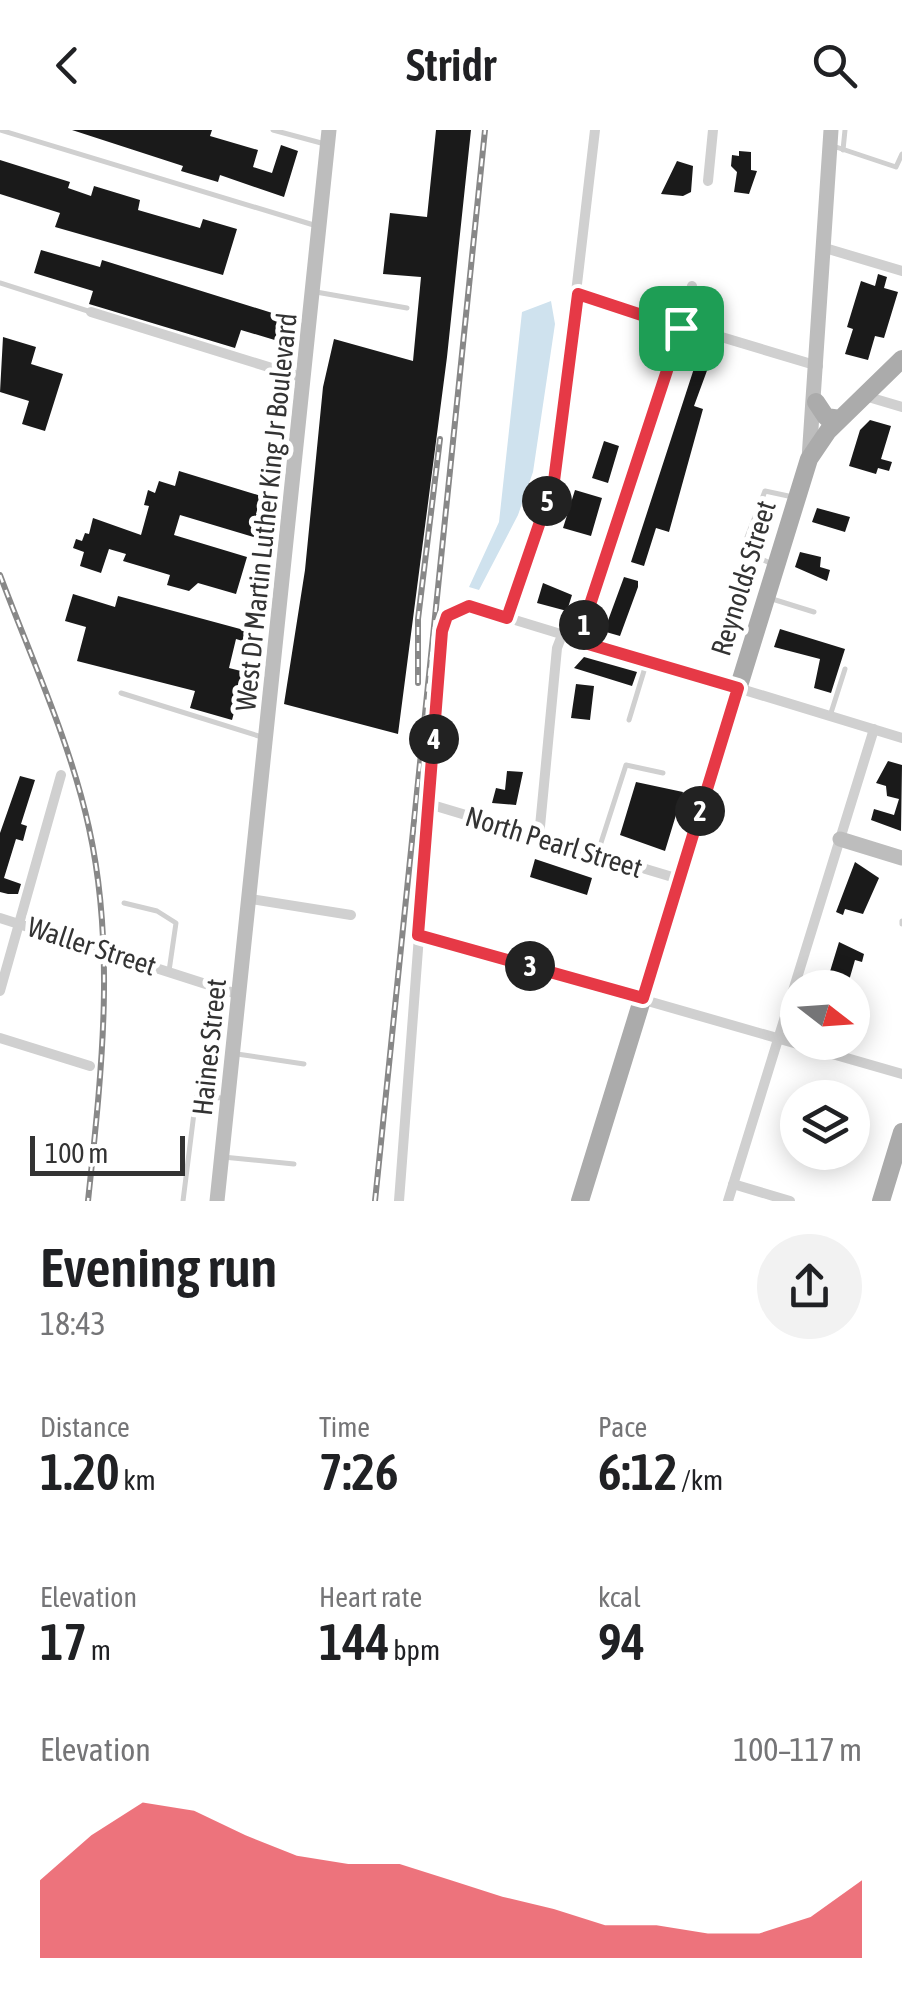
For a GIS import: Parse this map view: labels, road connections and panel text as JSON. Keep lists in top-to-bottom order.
{
  "streets": {
    "main road": ["Reynolds Street"],
    "street": [
      "West Dr Martin Luther King Jr Boulevard",
      "North Pearl Street",
      "Waller Street",
      "Haines Street"
    ]
  },
  "crossings": [
    ["West Dr Martin Luther King Jr Boulevard", "Haines Street"],
    ["Reynolds Street", "North Pearl Street"],
    ["Waller Street", "Haines Street"]
  ],
  "scale_bar": "100 m",
  "north": "right",
  "page": {
    "header": "Stridr",
    "pins": [
      "5",
      "1",
      "4",
      "2",
      "3"
    ],
    "scale": "100 m",
    "heading": ["Evening run", "18:43"],
    "stats": [
      ["Distance", "1.20 km"],
      ["Time", "7:26"],
      ["Pace", "6:12 /km"],
      ["Elevation", "17 m"],
      ["Heart rate", "144 bpm"],
      ["kcal", "94"]
    ],
    "chart": ["Elevation", "100–117 m"]
  }
}
